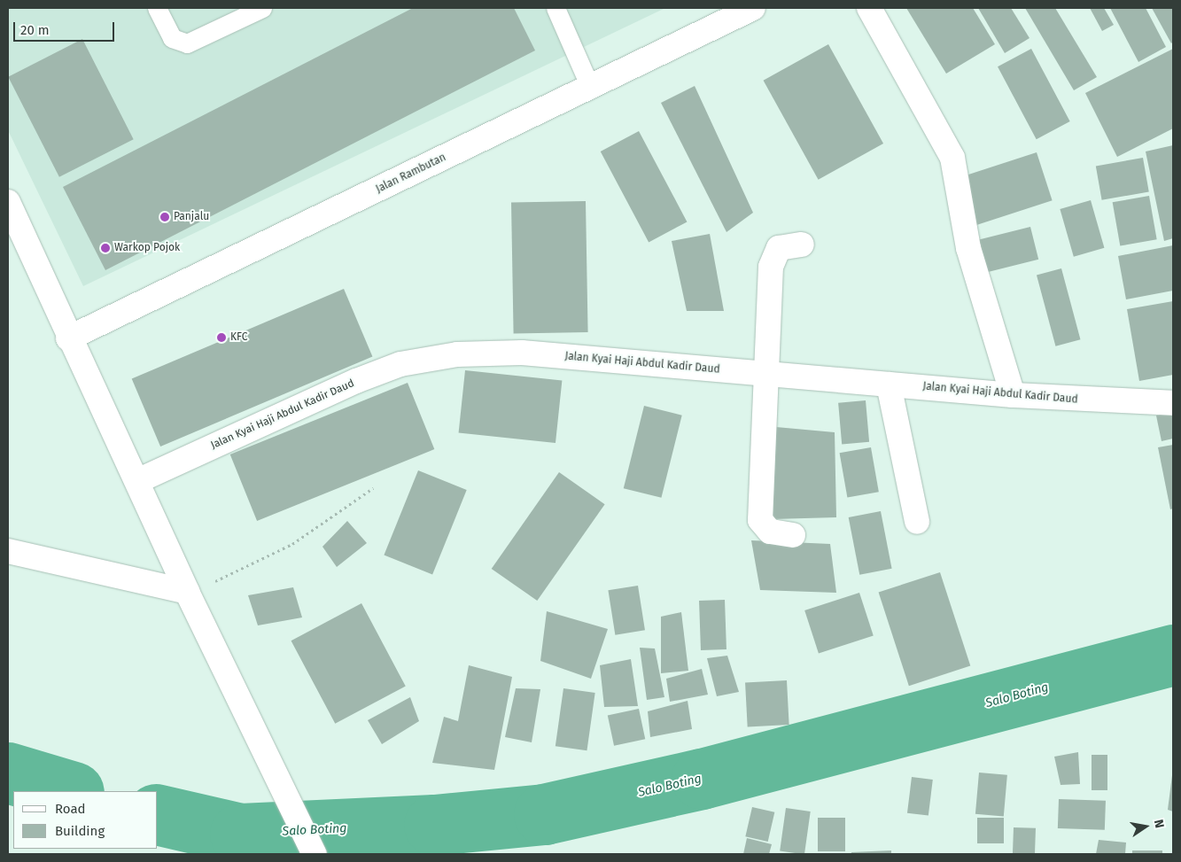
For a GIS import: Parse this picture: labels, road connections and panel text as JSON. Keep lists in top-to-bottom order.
{
  "streets": {
    "street": ["Jalan Rambutan", "Jalan Kyai Haji Abdul Kadir Daud"]
  },
  "water": ["Salo Boting"],
  "places": ["Panjalu", "Warkop Pojok", "KFC"],
  "legend": ["Road", "Building"],
  "scale_bar": "20 m",
  "north": "right"
}
